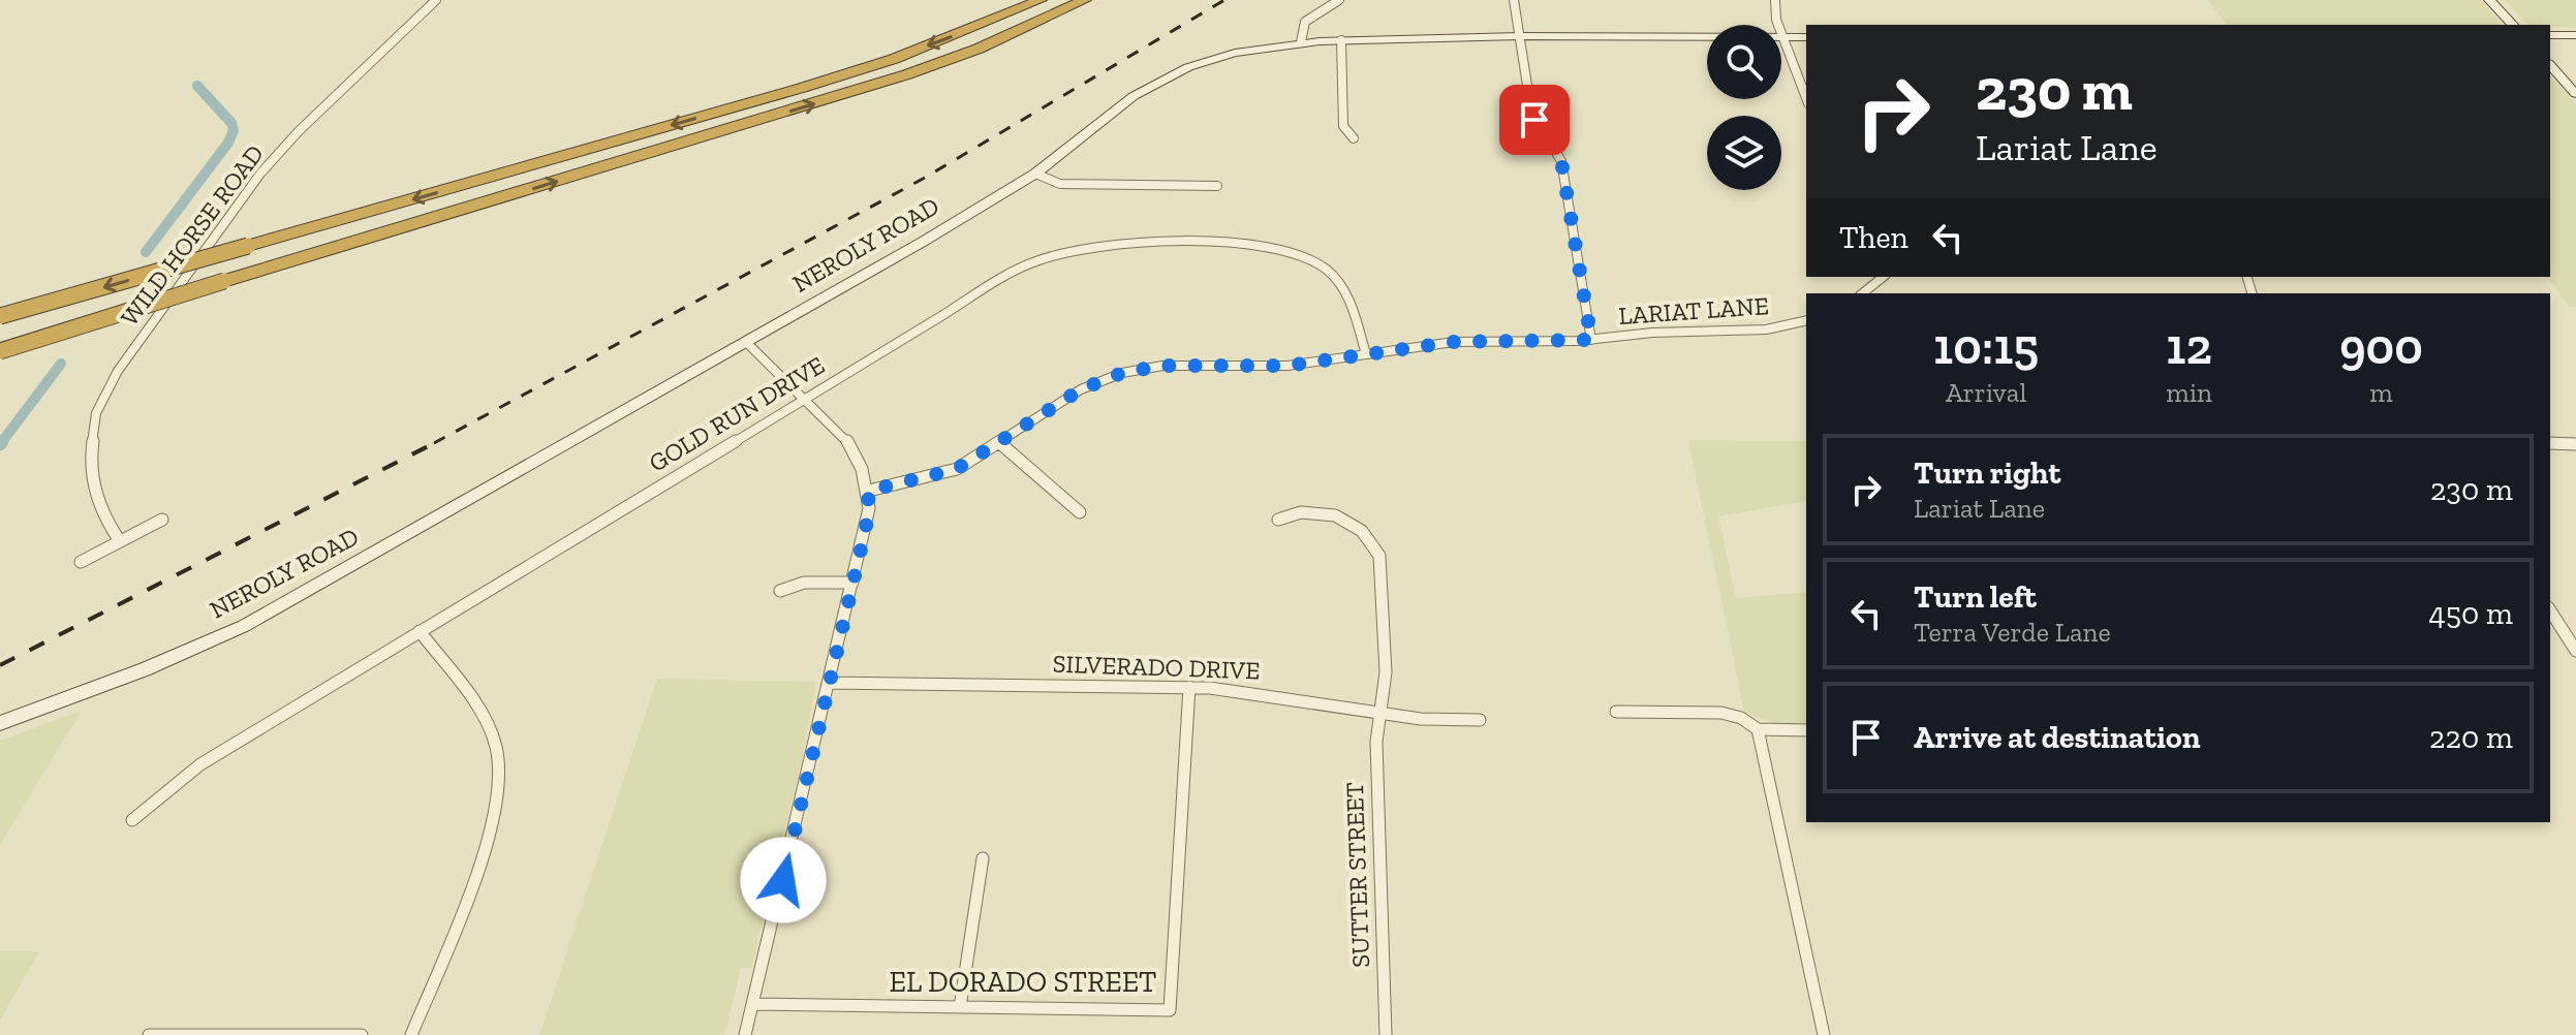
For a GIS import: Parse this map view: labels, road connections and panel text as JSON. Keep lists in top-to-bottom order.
{
  "streets": {
    "street": [
      "WILD HORSE ROAD",
      "NEROLY ROAD",
      "LARIAT LANE",
      "GOLD RUN DRIVE",
      "SILVERADO DRIVE",
      "SUTTER STREET",
      "EL DORADO STREET"
    ]
  },
  "crossings": [
    ["LARIAT LANE", "GOLD RUN DRIVE"],
    ["SILVERADO DRIVE", "SUTTER STREET"],
    ["SILVERADO DRIVE", "EL DORADO STREET"]
  ],
  "page": {
    "turn": ["230 m", "Lariat Lane"],
    "then": "Then",
    "eta": [
      "10:15",
      "Arrival",
      "12",
      "min",
      "900",
      "m"
    ],
    "list": [
      {
        "name": "Turn right",
        "note": "Lariat Lane",
        "value": "230 m"
      },
      {
        "name": "Turn left",
        "note": "Terra Verde Lane",
        "value": "450 m"
      },
      {
        "name": "Arrive at destination",
        "value": "220 m"
      }
    ]
  }
}
